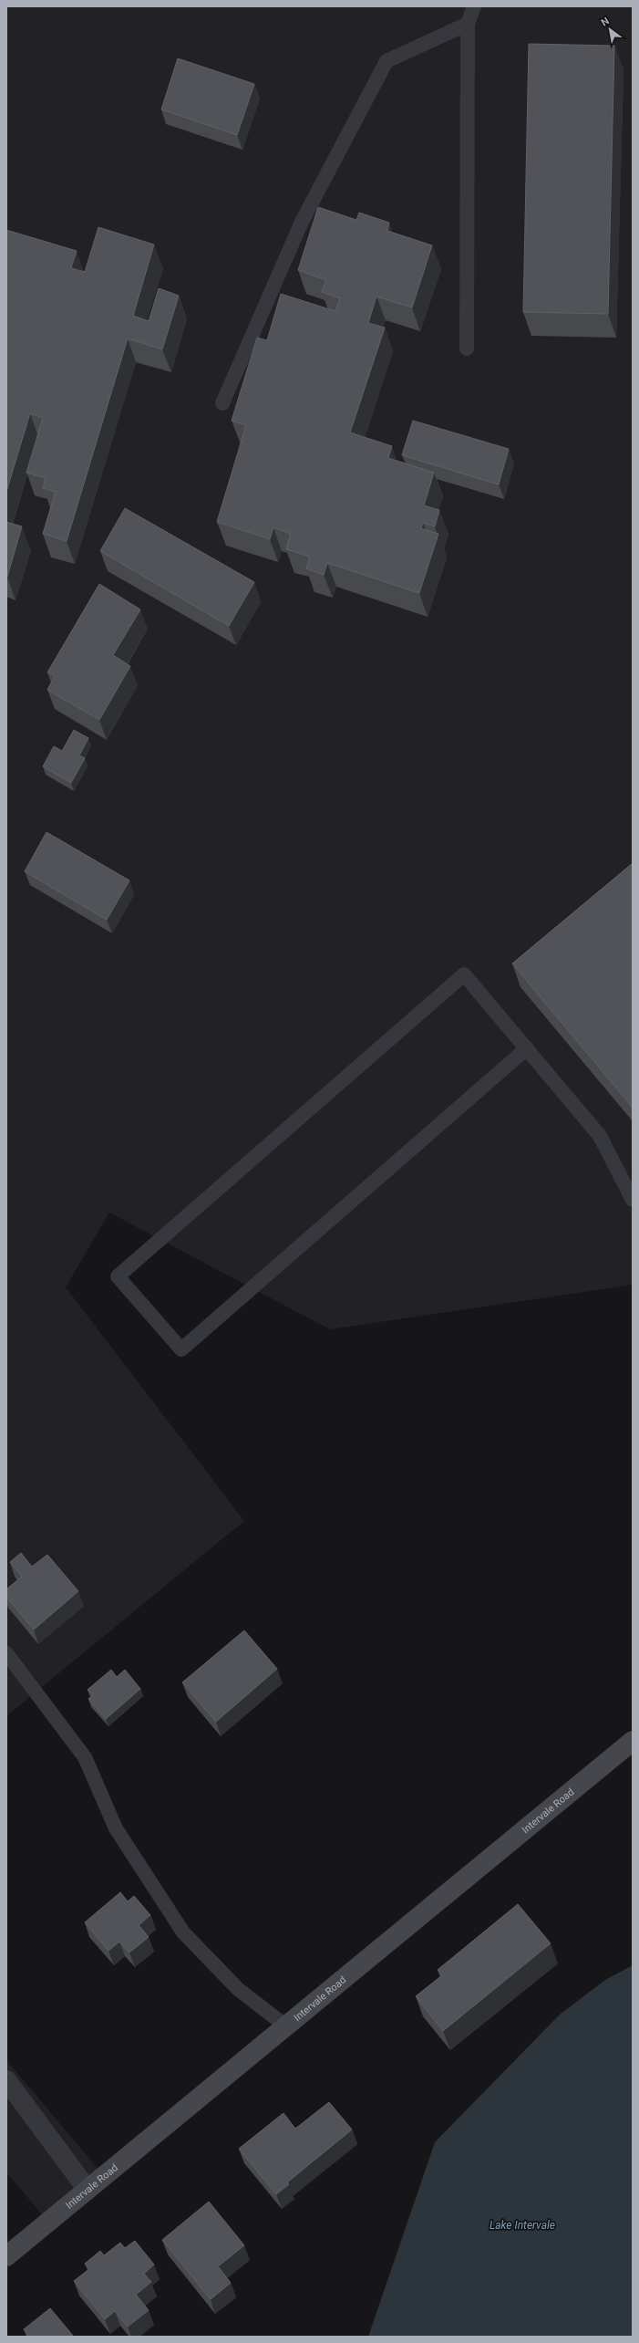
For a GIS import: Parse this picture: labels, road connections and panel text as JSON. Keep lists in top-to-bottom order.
{
  "streets": {
    "street": ["Intervale Road"]
  },
  "water": ["Lake Intervale"],
  "north": "top left"
}
